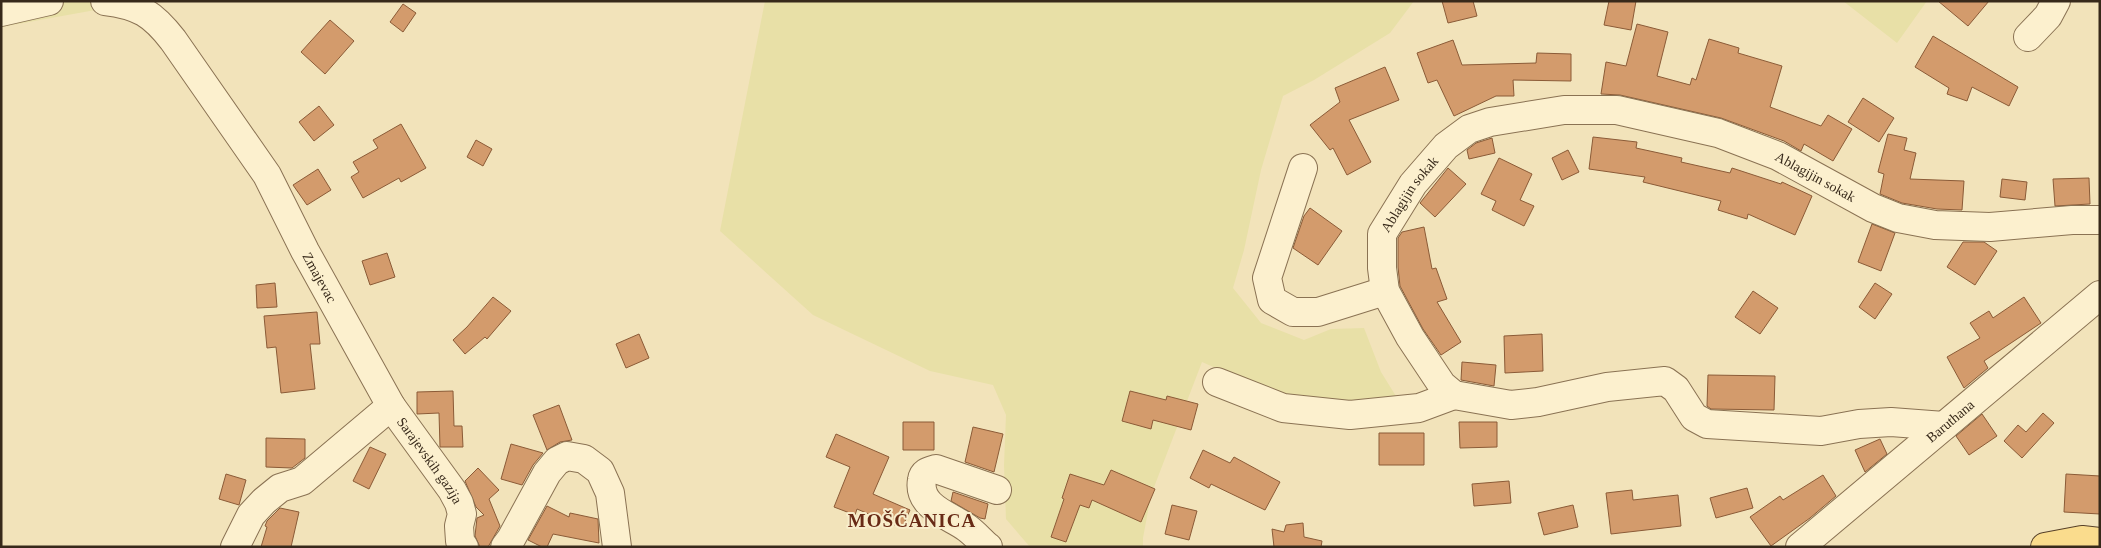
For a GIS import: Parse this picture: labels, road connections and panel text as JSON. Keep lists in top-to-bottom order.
{
  "streets": {
    "street": [
      "Ablagijin sokak",
      "Zmajevac",
      "Baruthana",
      "Sarajevskih gazija"
    ]
  },
  "crossings": [
    ["Zmajevac", "Sarajevskih gazija"]
  ],
  "districts": ["MOŠĆANICA"]
}
